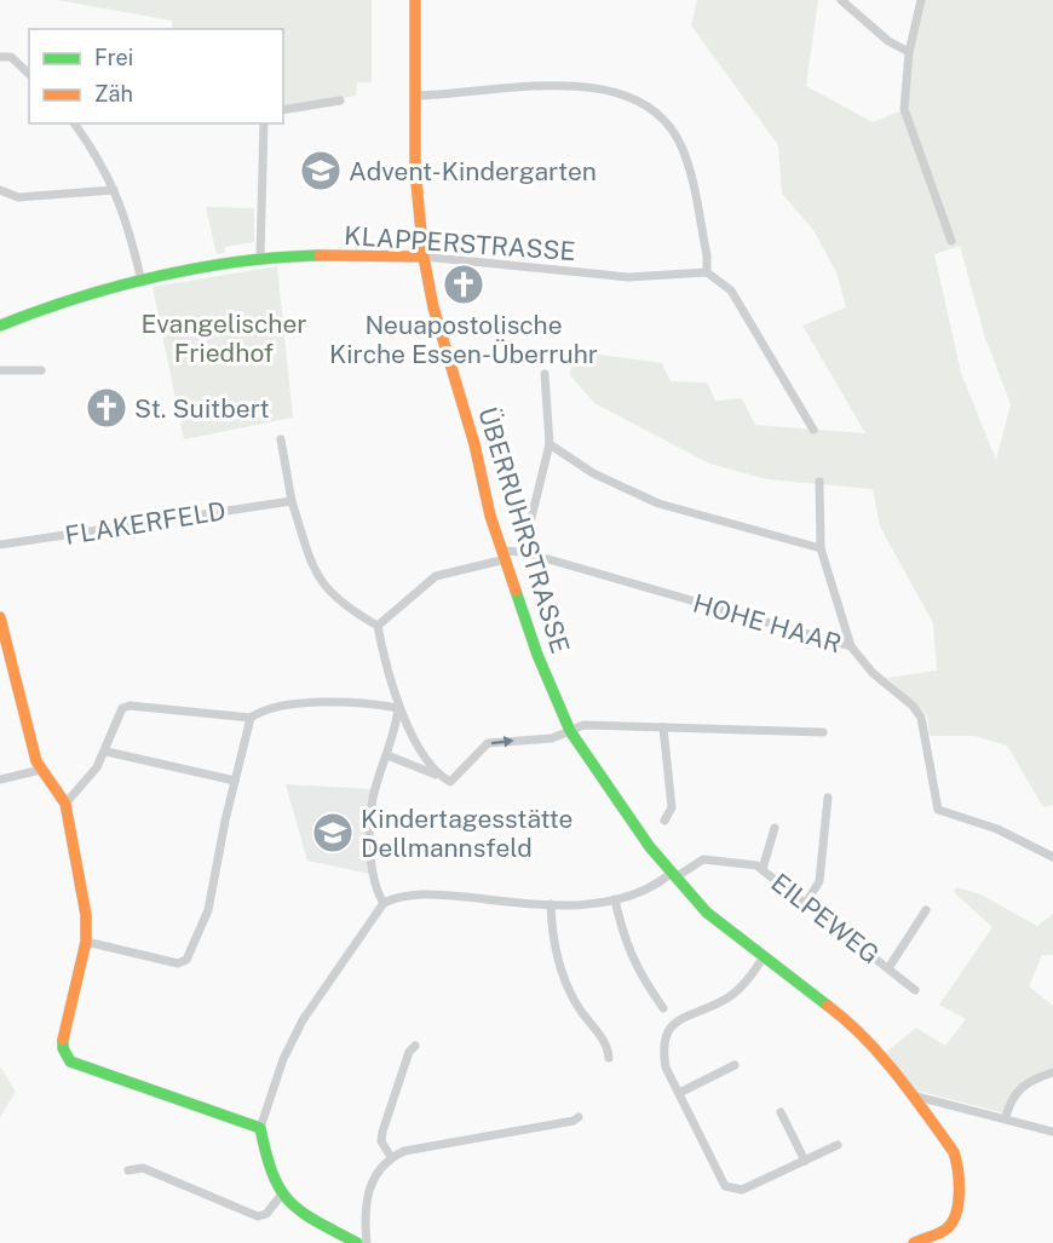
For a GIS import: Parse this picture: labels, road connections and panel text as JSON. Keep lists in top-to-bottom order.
{
  "streets": {
    "main road": ["KLAPPERSTRASSE", "ÜBERRUHRSTRASSE"],
    "street": ["FLAKERFELD", "HOHE HAAR", "EILPEWEG"]
  },
  "crossings": [
    ["KLAPPERSTRASSE", "ÜBERRUHRSTRASSE"],
    ["ÜBERRUHRSTRASSE", "HOHE HAAR"],
    ["ÜBERRUHRSTRASSE", "EILPEWEG"]
  ],
  "parks": ["Evangelischer Friedhof"],
  "places": {
    "school or university": ["Advent-Kindergarten", "Kindertagesstätte Dellmannsfeld"],
    "church": ["Neuapostolische Kirche Essen-Überruhr", "St. Suitbert"]
  },
  "legend": ["Frei", "Zäh"]
}
